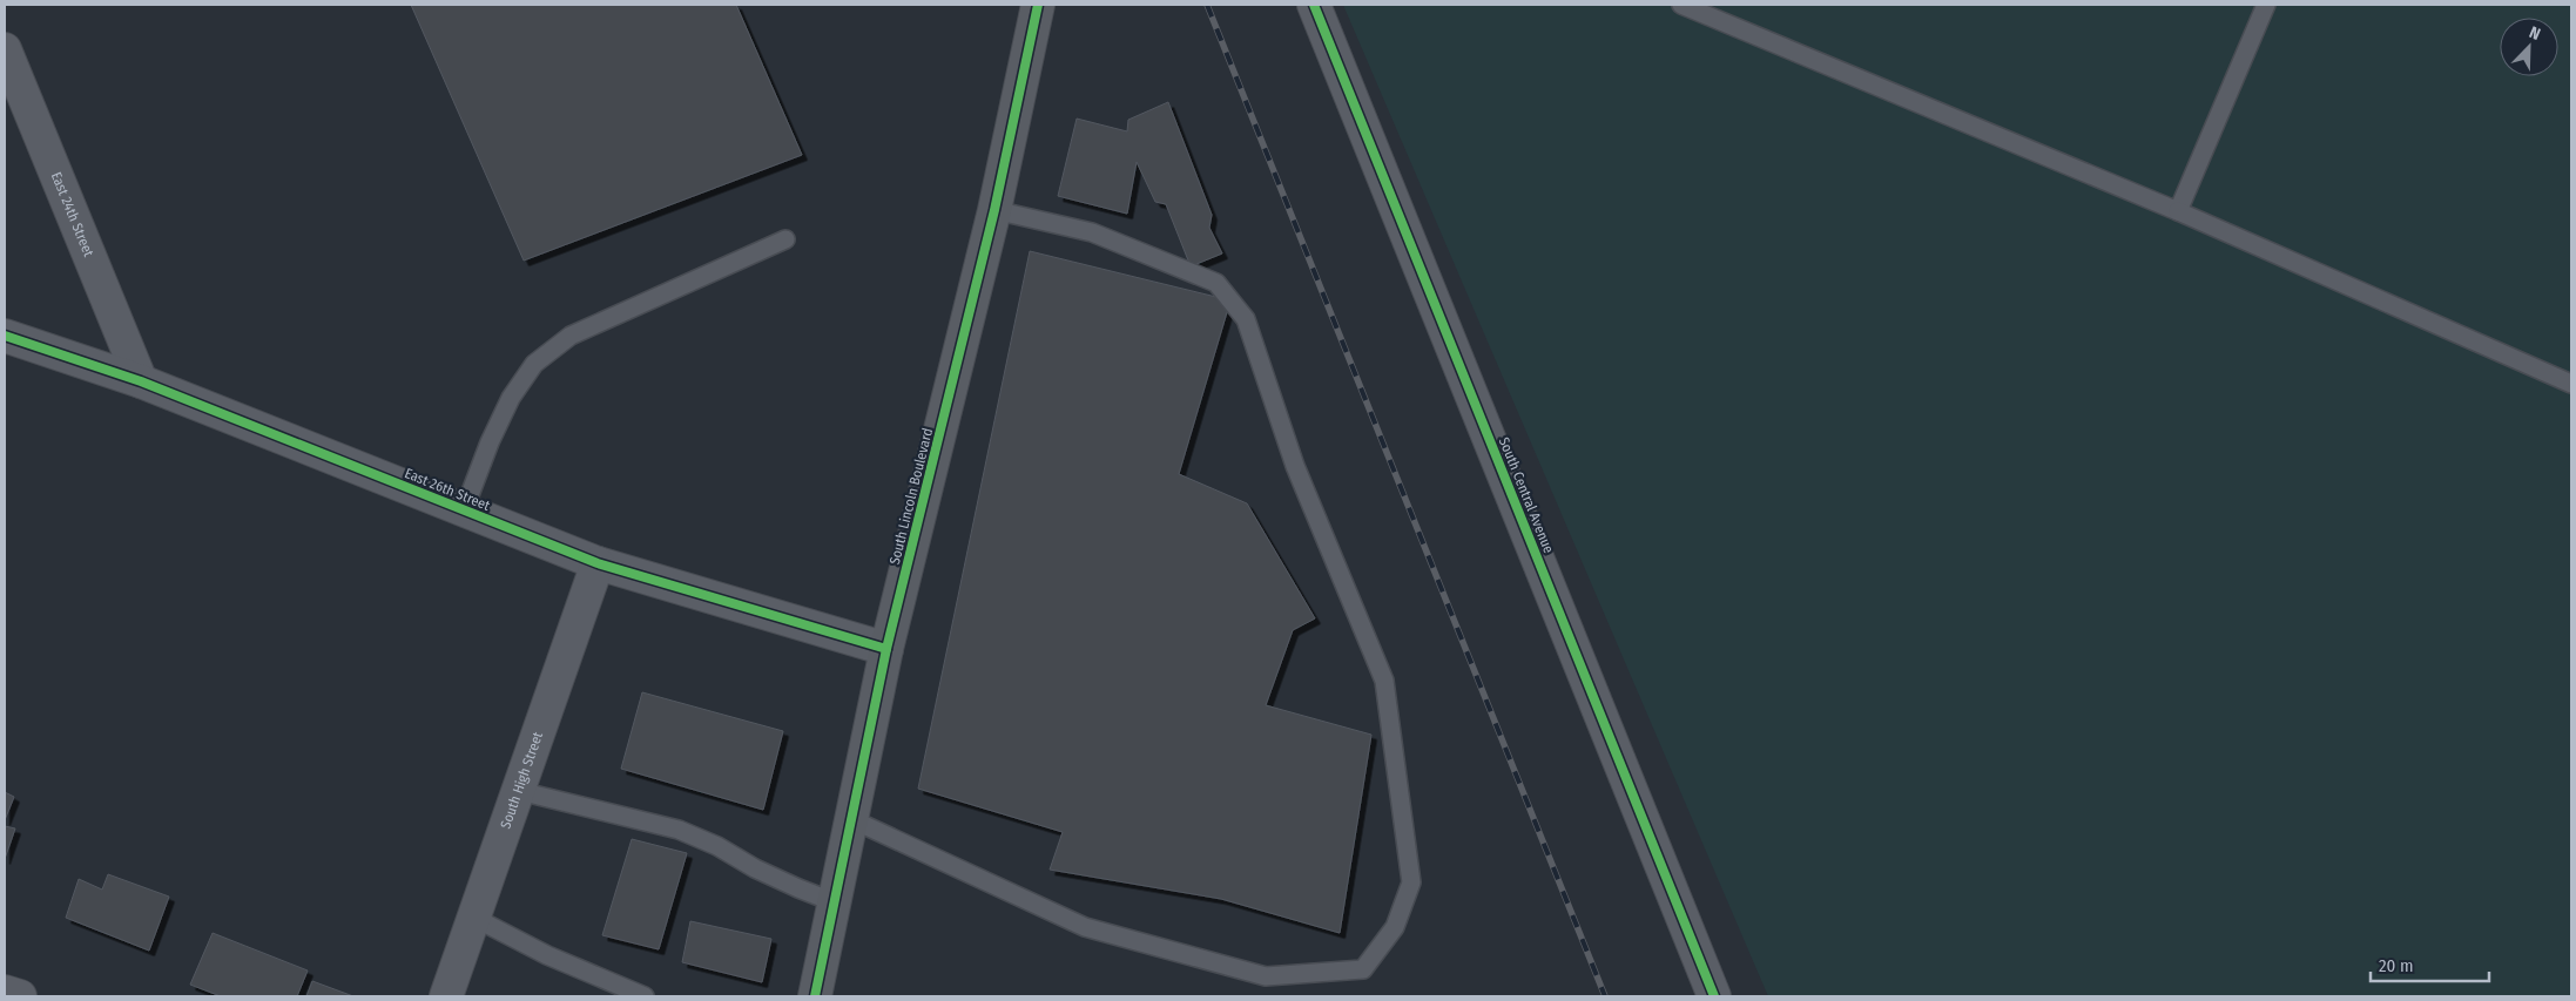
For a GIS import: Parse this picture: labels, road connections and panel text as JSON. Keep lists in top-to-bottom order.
{
  "streets": {
    "street": [
      "East 24th Street",
      "East 26th Street",
      "South Central Avenue",
      "South Lincoln Boulevard",
      "South High Street"
    ]
  },
  "crossings": [
    ["East 24th Street", "East 26th Street"],
    ["East 26th Street", "South Lincoln Boulevard"],
    ["East 26th Street", "South High Street"]
  ],
  "scale_bar": "20 m",
  "north": "top right"
}
